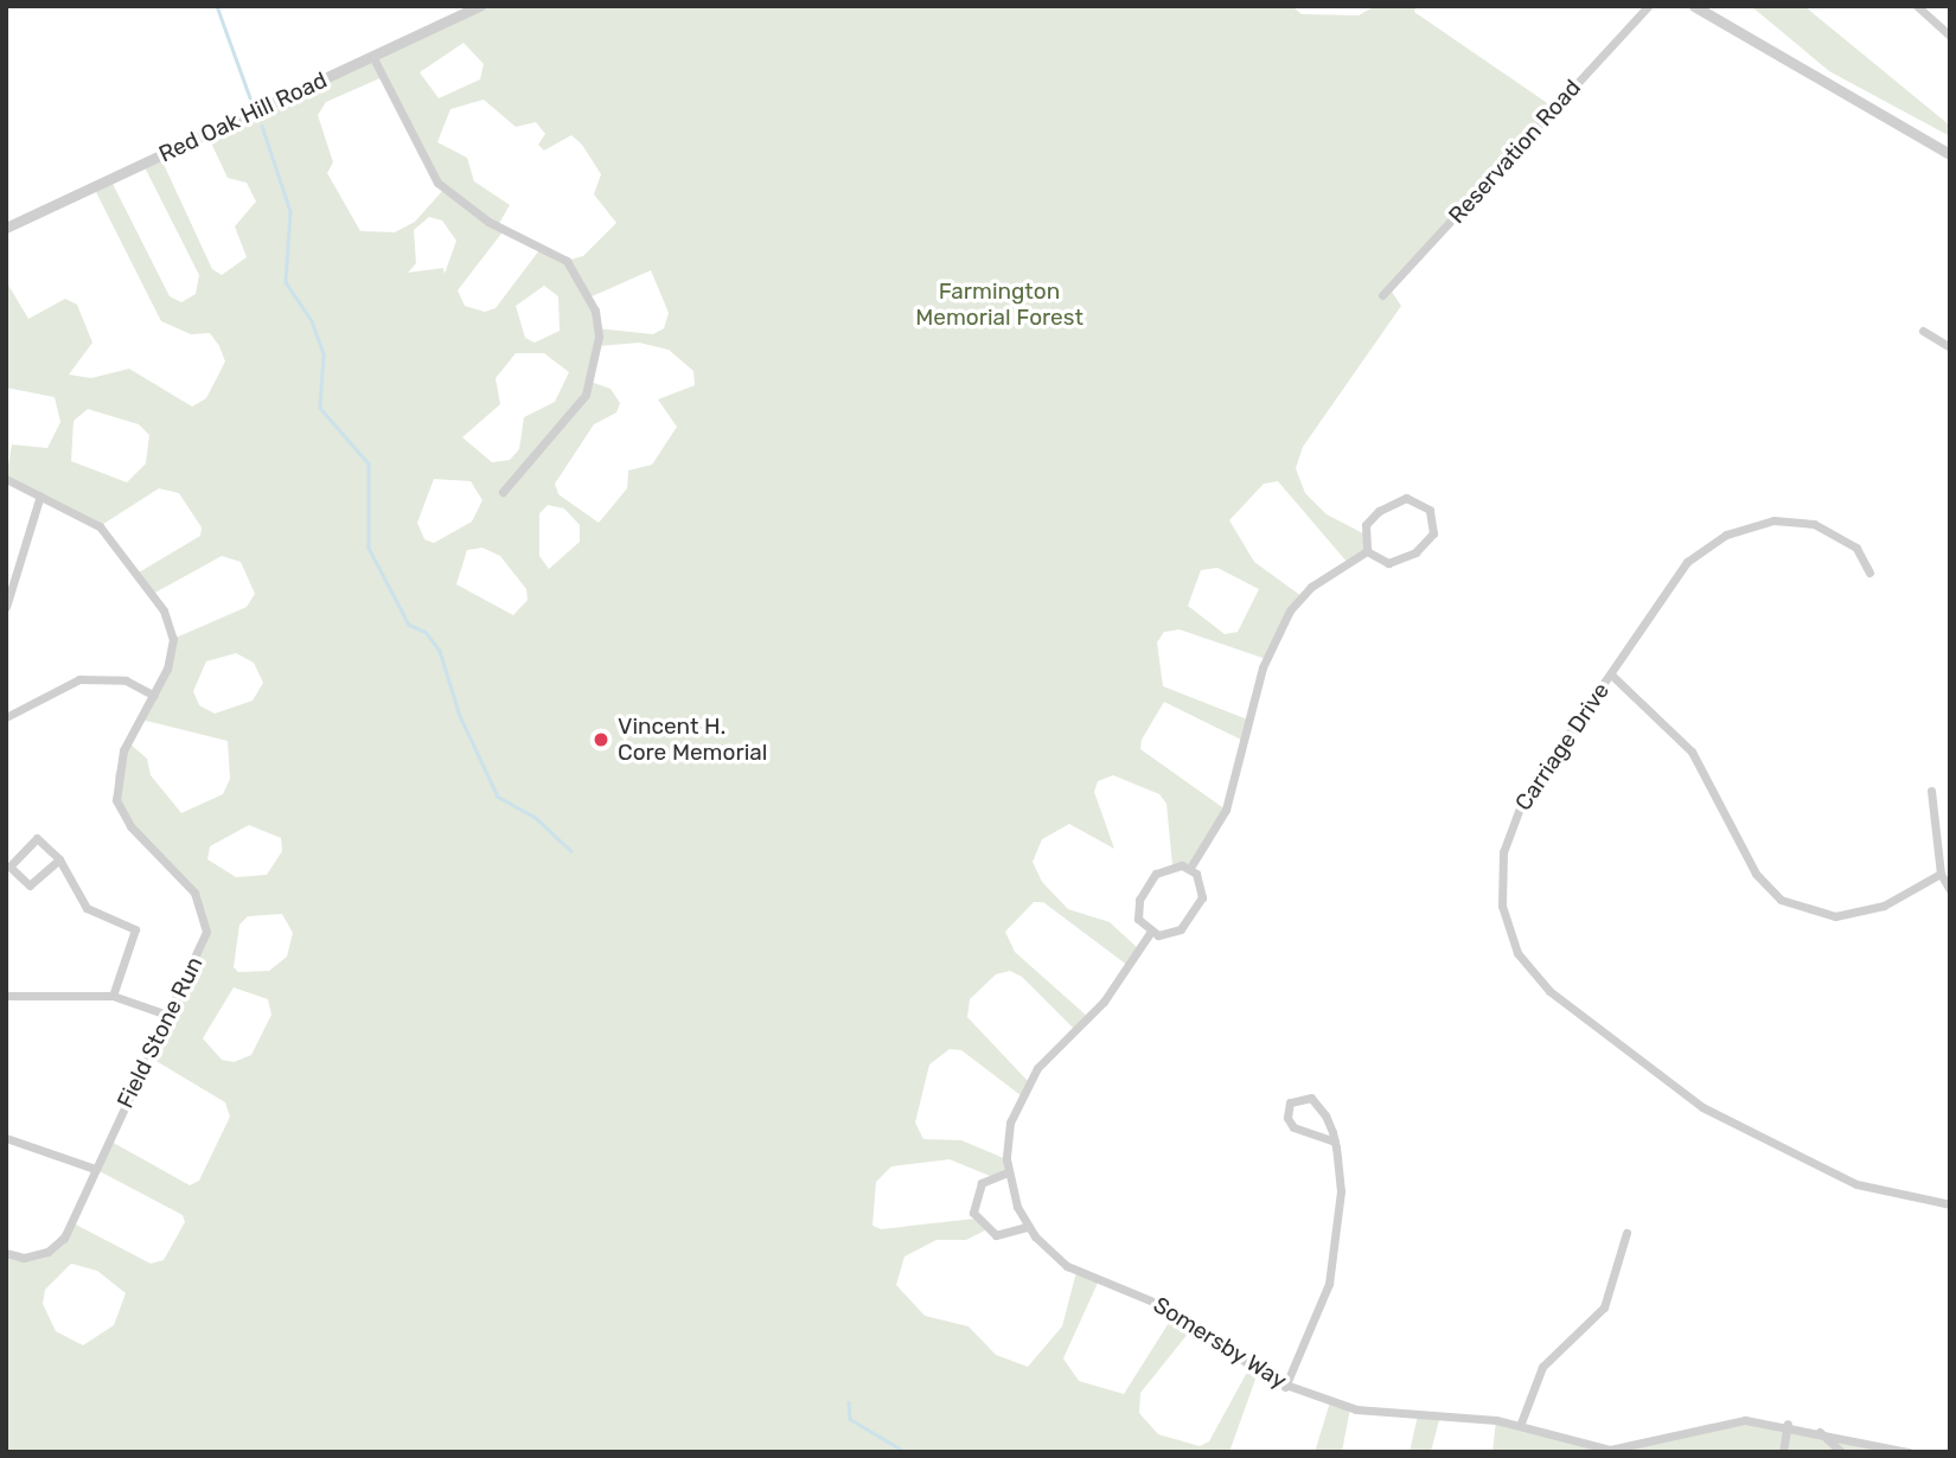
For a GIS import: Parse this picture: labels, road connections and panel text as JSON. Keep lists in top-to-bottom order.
{
  "streets": {
    "street": [
      "Red Oak Hill Road",
      "Reservation Road",
      "Carriage Drive",
      "Field Stone Run",
      "Somersby Way"
    ]
  },
  "parks": ["Farmington Memorial Forest"],
  "places": ["Vincent H. Core Memorial"]
}
